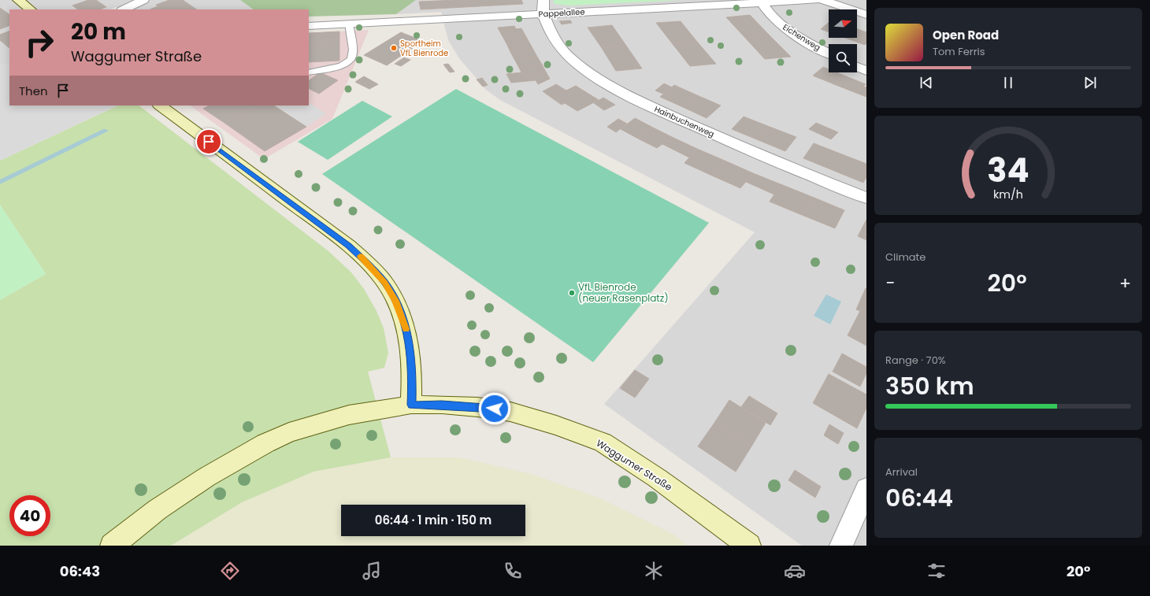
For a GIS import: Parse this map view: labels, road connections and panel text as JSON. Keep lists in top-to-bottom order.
{
  "streets": {
    "street": [
      "Pappelallee",
      "Eichenweg",
      "Hainbuchenweg",
      "Waggumer Straße"
    ]
  },
  "crossings": [
    ["Pappelallee", "Eichenweg"],
    ["Pappelallee", "Hainbuchenweg"]
  ],
  "places": ["Sportheim VfL Bienrode", "VfL Bienrode (neuer Rasenplatz)"],
  "north": "right",
  "page": {
    "turn": ["20 m", "Waggumer Straße"],
    "song": ["Open Road", "Tom Ferris"],
    "then": "Then",
    "tile": [
      "Climate",
      ["Range · 70%", "350 km"],
      ["Arrival", "06:44"]
    ],
    "heat": ["−", "20°", "+"],
    "limit": "40",
    "trip": "06:44 · 1 min · 150 m",
    "tabs": ["06:43", "20°"],
    "gauge": ["34", "km/h"]
  }
}
